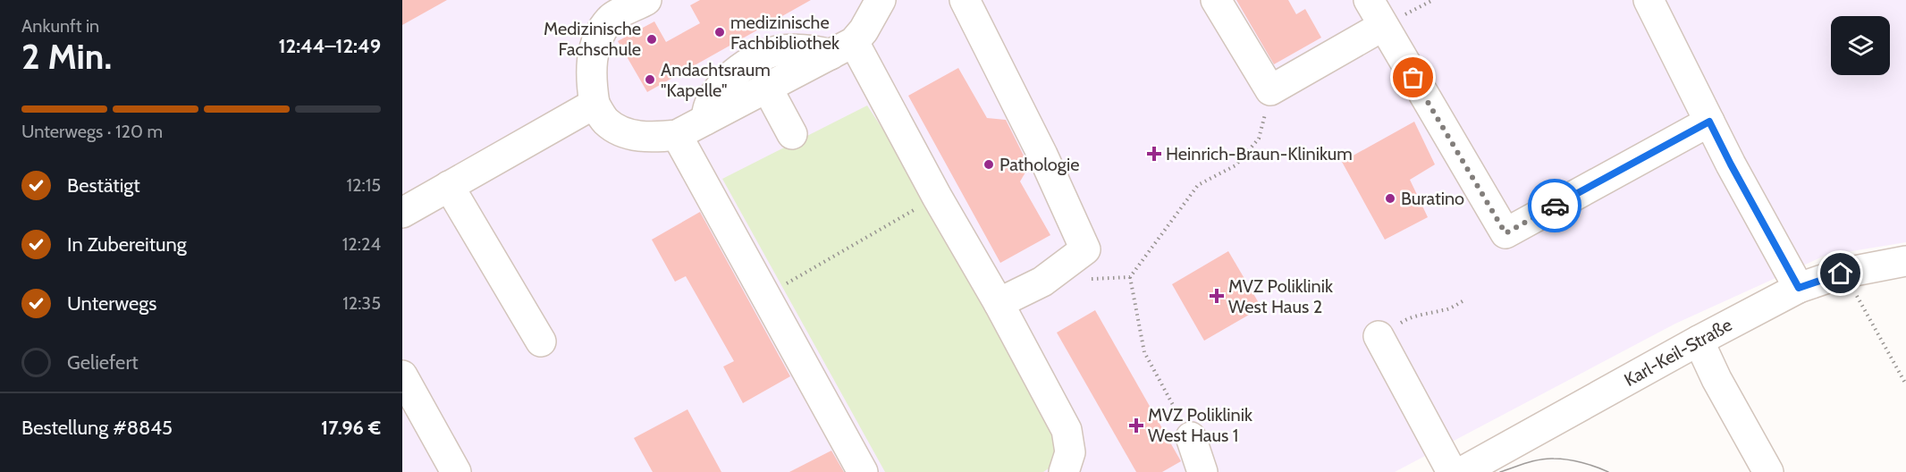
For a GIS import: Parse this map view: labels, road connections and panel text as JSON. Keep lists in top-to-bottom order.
{
  "streets": {
    "street": ["Karl-Keil-Straße"]
  },
  "places": {
    "other": [
      "medizinische Fachbibliothek",
      "Medizinische Fachschule",
      "Andachtsraum \"Kapelle\"",
      "Pathologie",
      "Buratino"
    ],
    "health": ["Heinrich-Braun-Klinikum", "MVZ Poliklinik West Haus 2", "MVZ Poliklinik West Haus 1"]
  },
  "page": {
    "heading": ["2 Min.", "Ankunft in", "12:44–12:49"],
    "panel": ["Bestellung #8845", "17.96 €"],
    "bar": "Unterwegs · 120 m",
    "list": [
      ["Bestätigt", "12:15"],
      ["In Zubereitung", "12:24"],
      ["Unterwegs", "12:35"],
      "Geliefert"
    ]
  }
}
